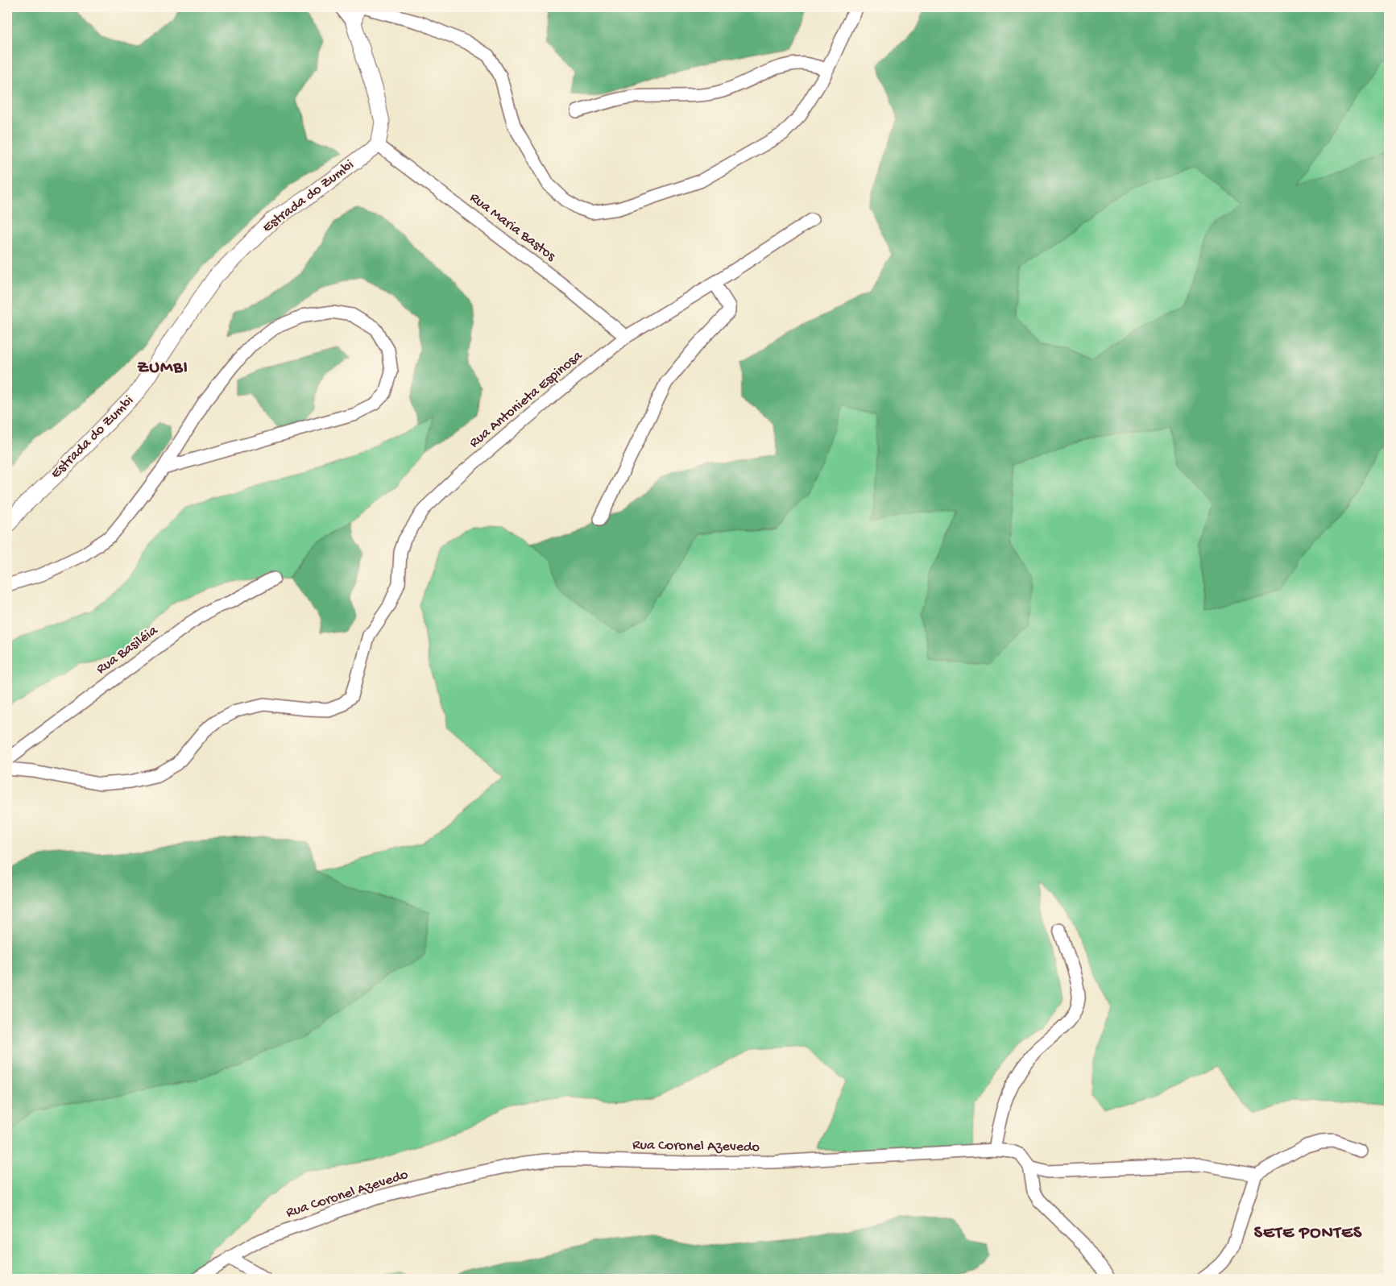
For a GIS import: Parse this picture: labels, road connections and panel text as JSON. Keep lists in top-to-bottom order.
{
  "streets": {
    "street": [
      "Estrada do Zumbi",
      "Rua Maria Bastos",
      "Rua Antonieta Espinosa",
      "Rua Basiléia",
      "Rua Coronel Azevedo"
    ]
  },
  "crossings": [
    ["Estrada do Zumbi", "Rua Maria Bastos"],
    ["Rua Maria Bastos", "Rua Antonieta Espinosa"]
  ],
  "districts": ["ZUMBI", "SETE PONTES"]
}
